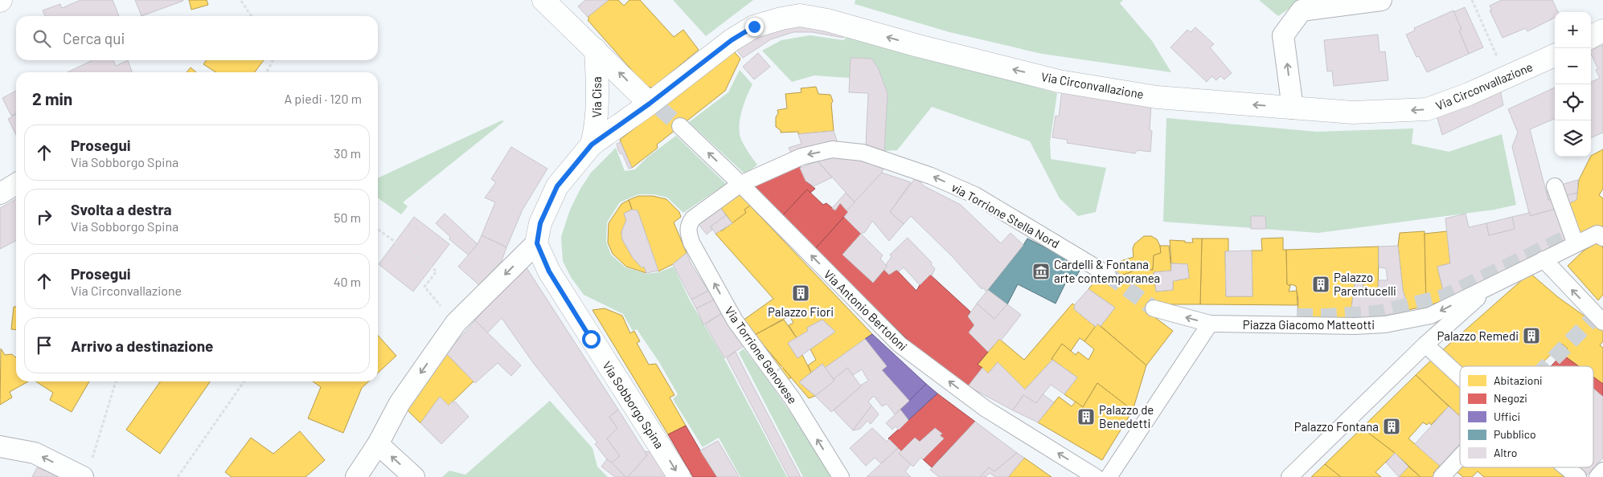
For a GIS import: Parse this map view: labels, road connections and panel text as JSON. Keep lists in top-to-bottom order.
{
  "streets": {
    "street": [
      "Via Circonvallazione",
      "Via Cisa",
      "via Torrione Stella Nord",
      "Via Antonio Bertoloni",
      "Piazza Giacomo Matteotti",
      "Via Torrione Genovese",
      "Via Sobborgo Spina"
    ]
  },
  "crossings": [
    ["Via Circonvallazione", "Via Cisa"],
    ["via Torrione Stella Nord", "Via Antonio Bertoloni"],
    ["via Torrione Stella Nord", "Via Torrione Genovese"],
    ["Via Antonio Bertoloni", "Via Torrione Genovese"]
  ],
  "one_way": [
    "Via Circonvallazione",
    "via Torrione Stella Nord",
    "Via Antonio Bertoloni",
    "Piazza Giacomo Matteotti",
    "Via Torrione Genovese",
    "Via Sobborgo Spina"
  ],
  "places": {
    "museum": ["Cardelli & Fontana arte contemporanea"],
    "building": [
      "Palazzo Parentucelli",
      "Palazzo Fiori",
      "Palazzo Remedi",
      "Palazzo de Benedetti",
      "Palazzo Fontana"
    ]
  },
  "legend": [
    "Abitazioni",
    "Negozi",
    "Uffici",
    "Pubblico",
    "Altro"
  ],
  "page": {
    "map_buttons": ["+", "−"],
    "search": "Cerca qui",
    "heading": ["2 min", "A piedi · 120 m"],
    "list": [
      ["Prosegui", "Via Sobborgo Spina", "30 m"],
      ["Svolta a destra", "Via Sobborgo Spina", "50 m"],
      ["Prosegui", "Via Circonvallazione", "40 m"],
      "Arrivo a destinazione"
    ]
  }
}
